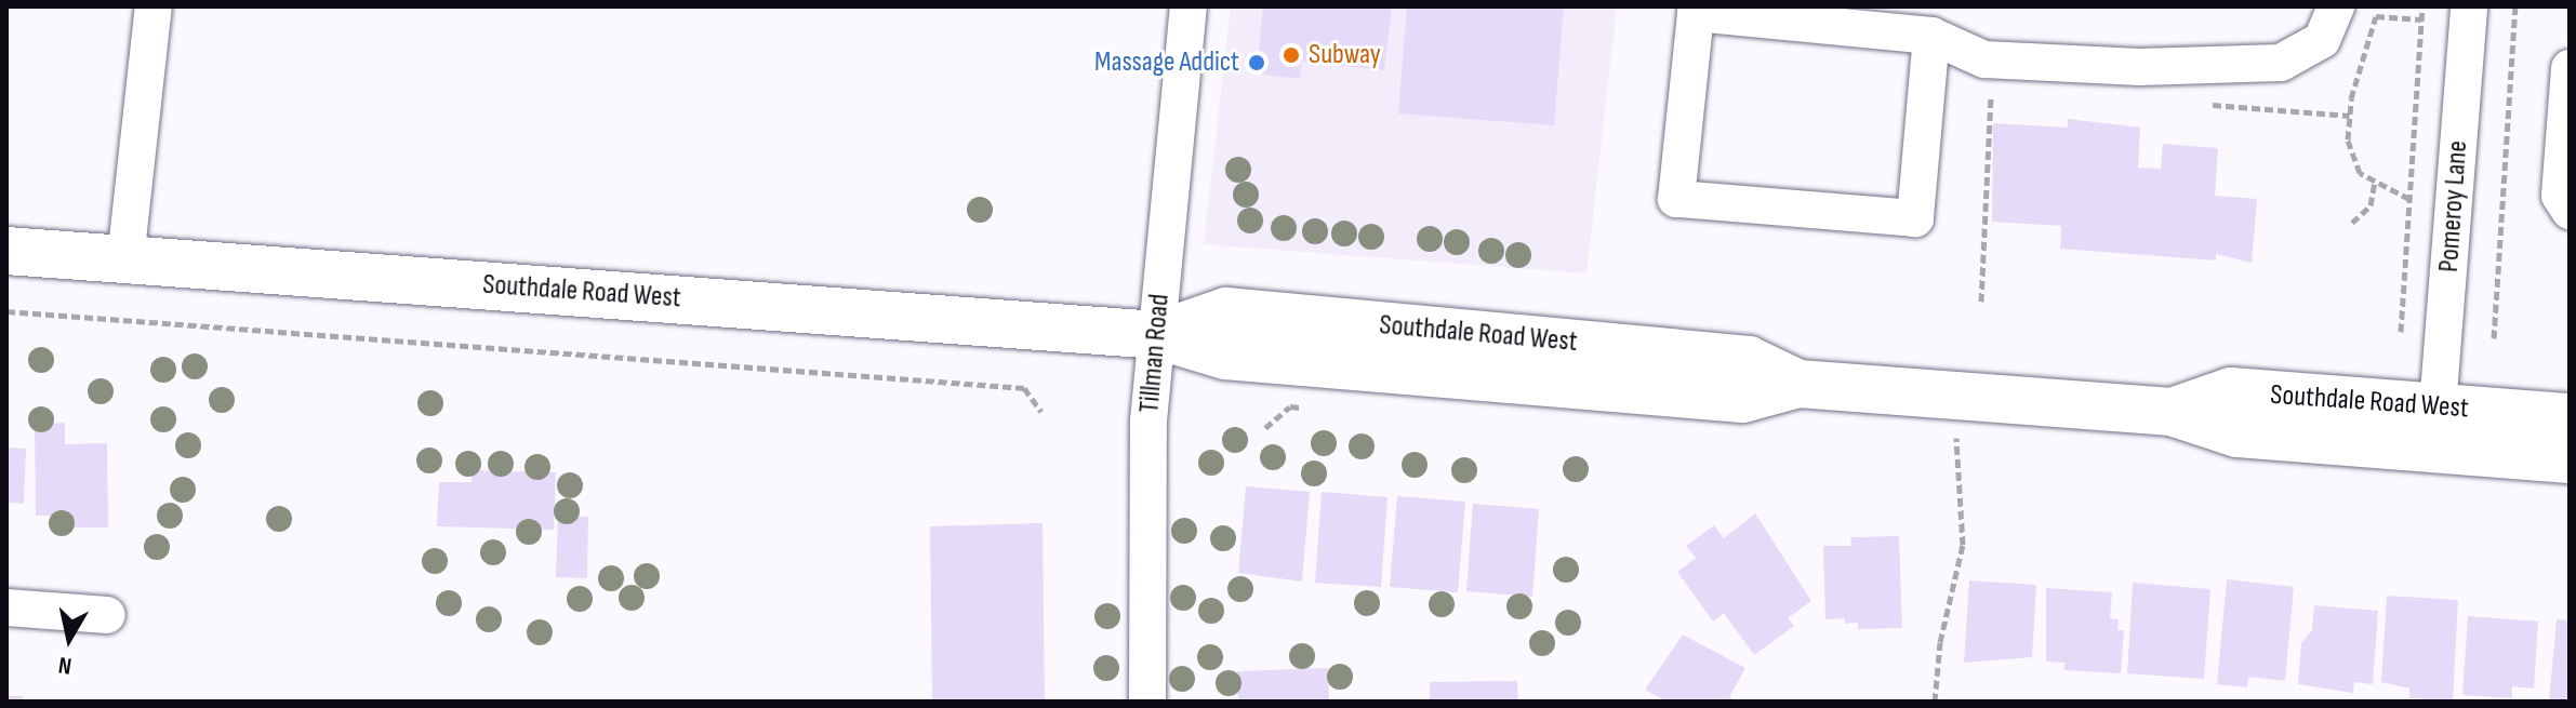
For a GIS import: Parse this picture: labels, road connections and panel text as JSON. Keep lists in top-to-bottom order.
{
  "streets": {
    "main road": ["Southdale Road West"],
    "street": ["Pomeroy Lane", "Tillman Road"]
  },
  "crossings": [
    ["Pomeroy Lane", "Southdale Road West"],
    ["Southdale Road West", "Tillman Road"]
  ],
  "places": ["Subway", "Massage Addict"],
  "north": "bottom"
}
